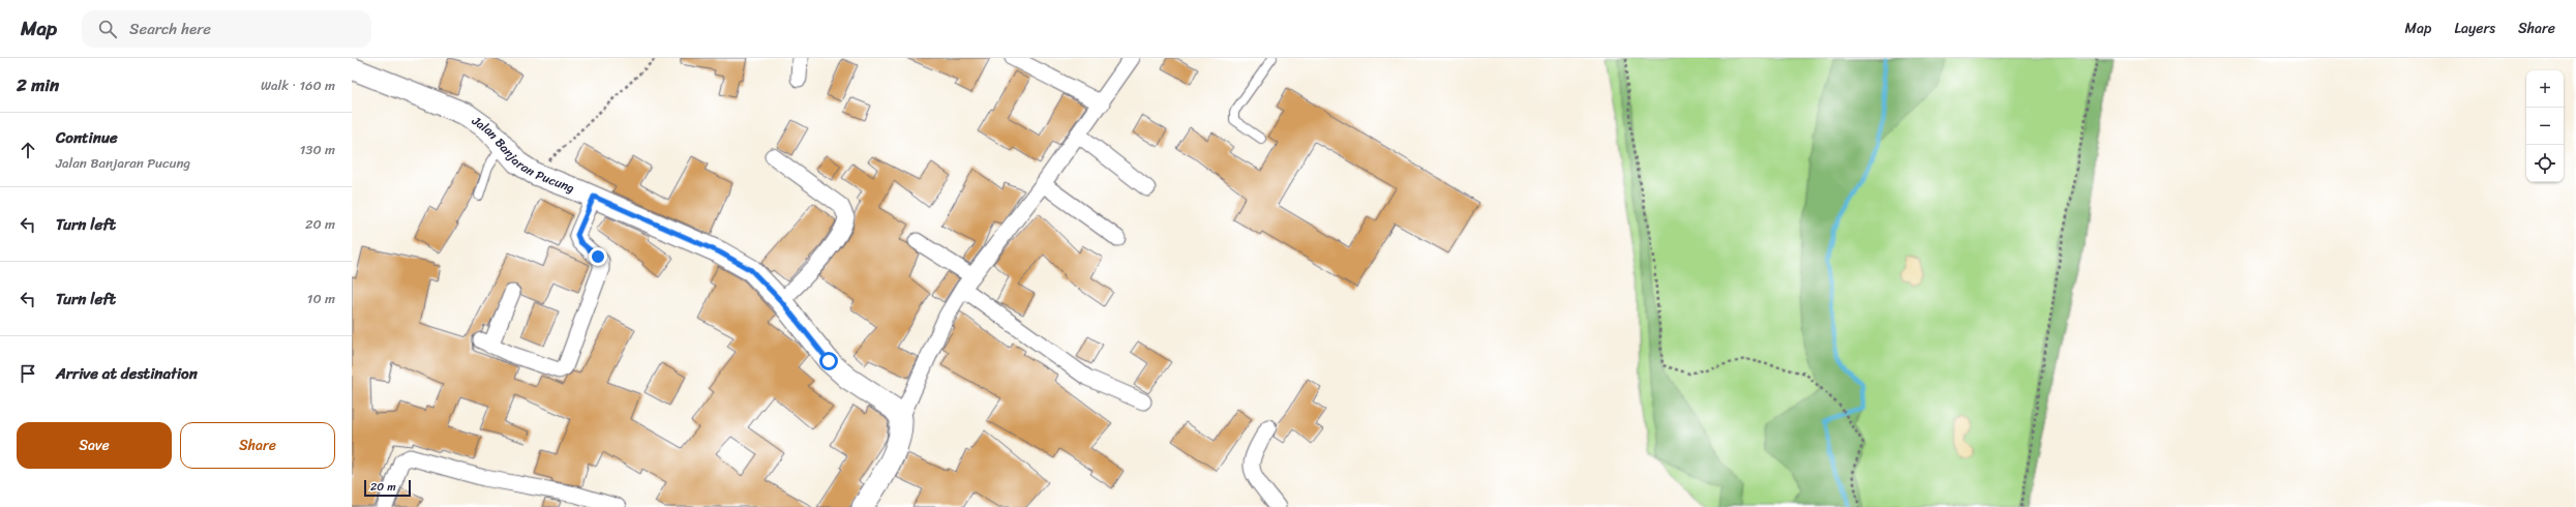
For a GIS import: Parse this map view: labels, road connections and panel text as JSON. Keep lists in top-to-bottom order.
{
  "streets": {
    "street": ["Jalan Banjaran Pucung"]
  },
  "scale_bar": "20 m",
  "page": {
    "header": "Map",
    "search": "Search here",
    "nav": ["Map", "Layers", "Share"],
    "heading": ["2 min", "Walk · 160 m"],
    "map_buttons": ["+", "−"],
    "list": [
      ["Continue", "Jalan Banjaran Pucung", "130 m"],
      ["Turn left", "20 m"],
      ["Turn left", "10 m"],
      "Arrive at destination"
    ],
    "buttons": ["Save", "Share"],
    "scale": "20 m"
  }
}
